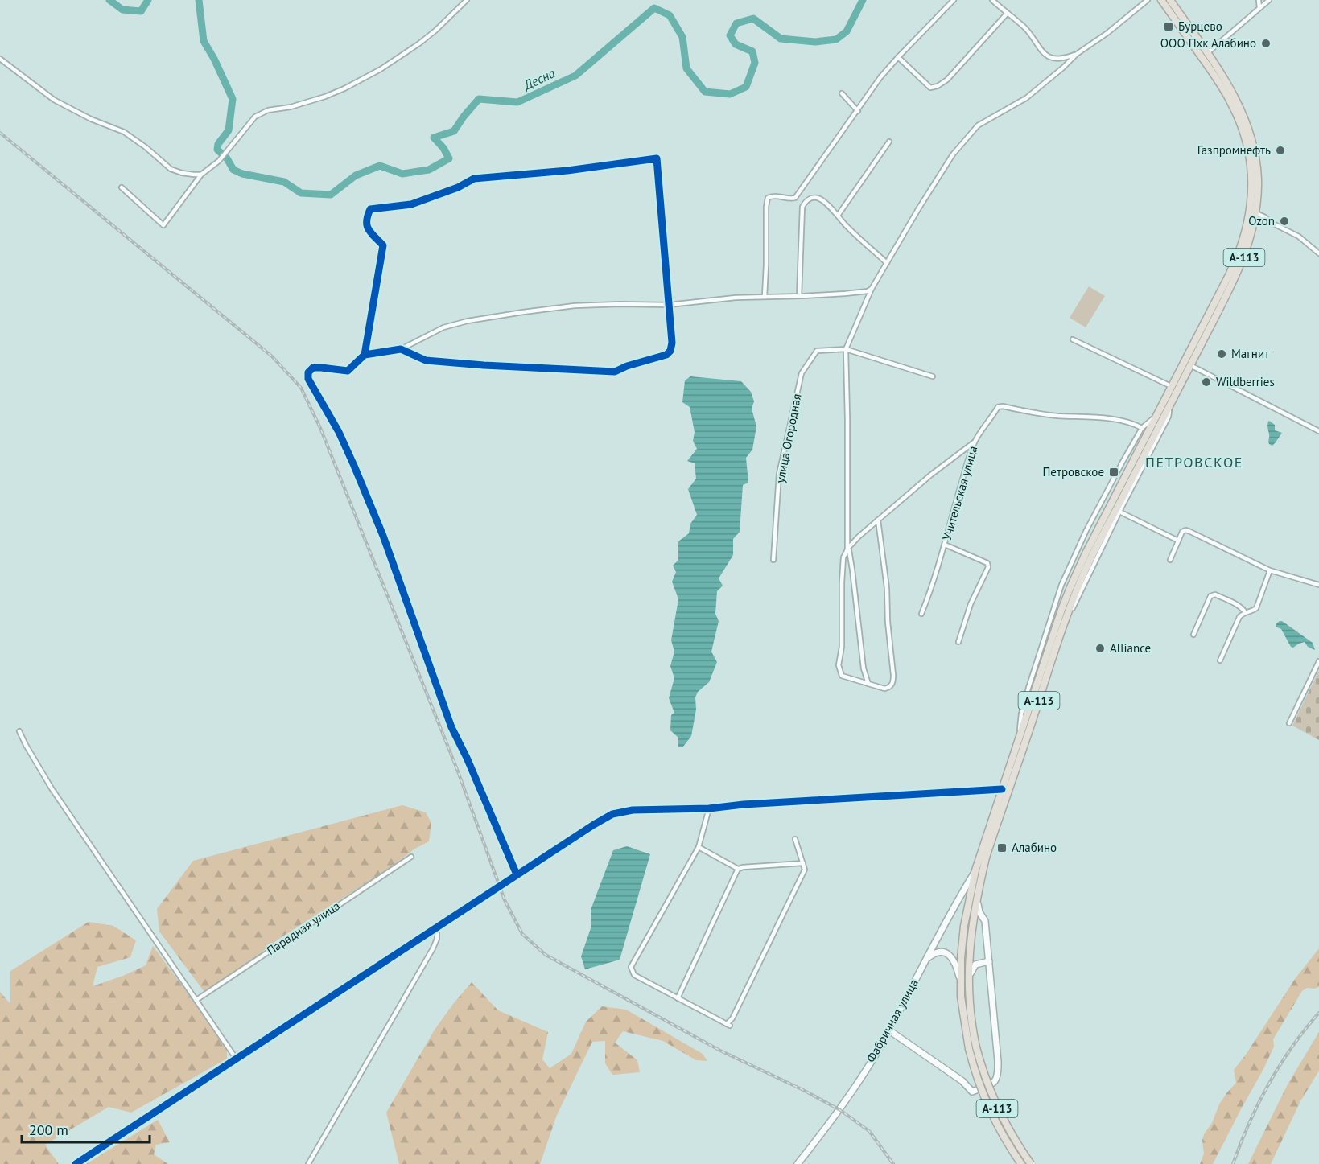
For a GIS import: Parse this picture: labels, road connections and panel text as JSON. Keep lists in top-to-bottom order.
{
  "streets": {
    "highway": ["А-113"],
    "street": [
      "улица Огородная",
      "Учительская улица",
      "Парадная улица",
      "Фабричная улица"
    ]
  },
  "crossings": [
    ["А-113", "Фабричная улица"]
  ],
  "districts": ["ПЕТРОВСКОЕ"],
  "water": ["Десна"],
  "places": {
    "transit": ["Бурцево", "Петровское", "Алабино"],
    "other": [
      "ООО Пхк Алабино",
      "Газпромнефть",
      "Ozon",
      "Магнит",
      "Wildberries",
      "Alliance"
    ]
  },
  "scale_bar": "200 m"
}
